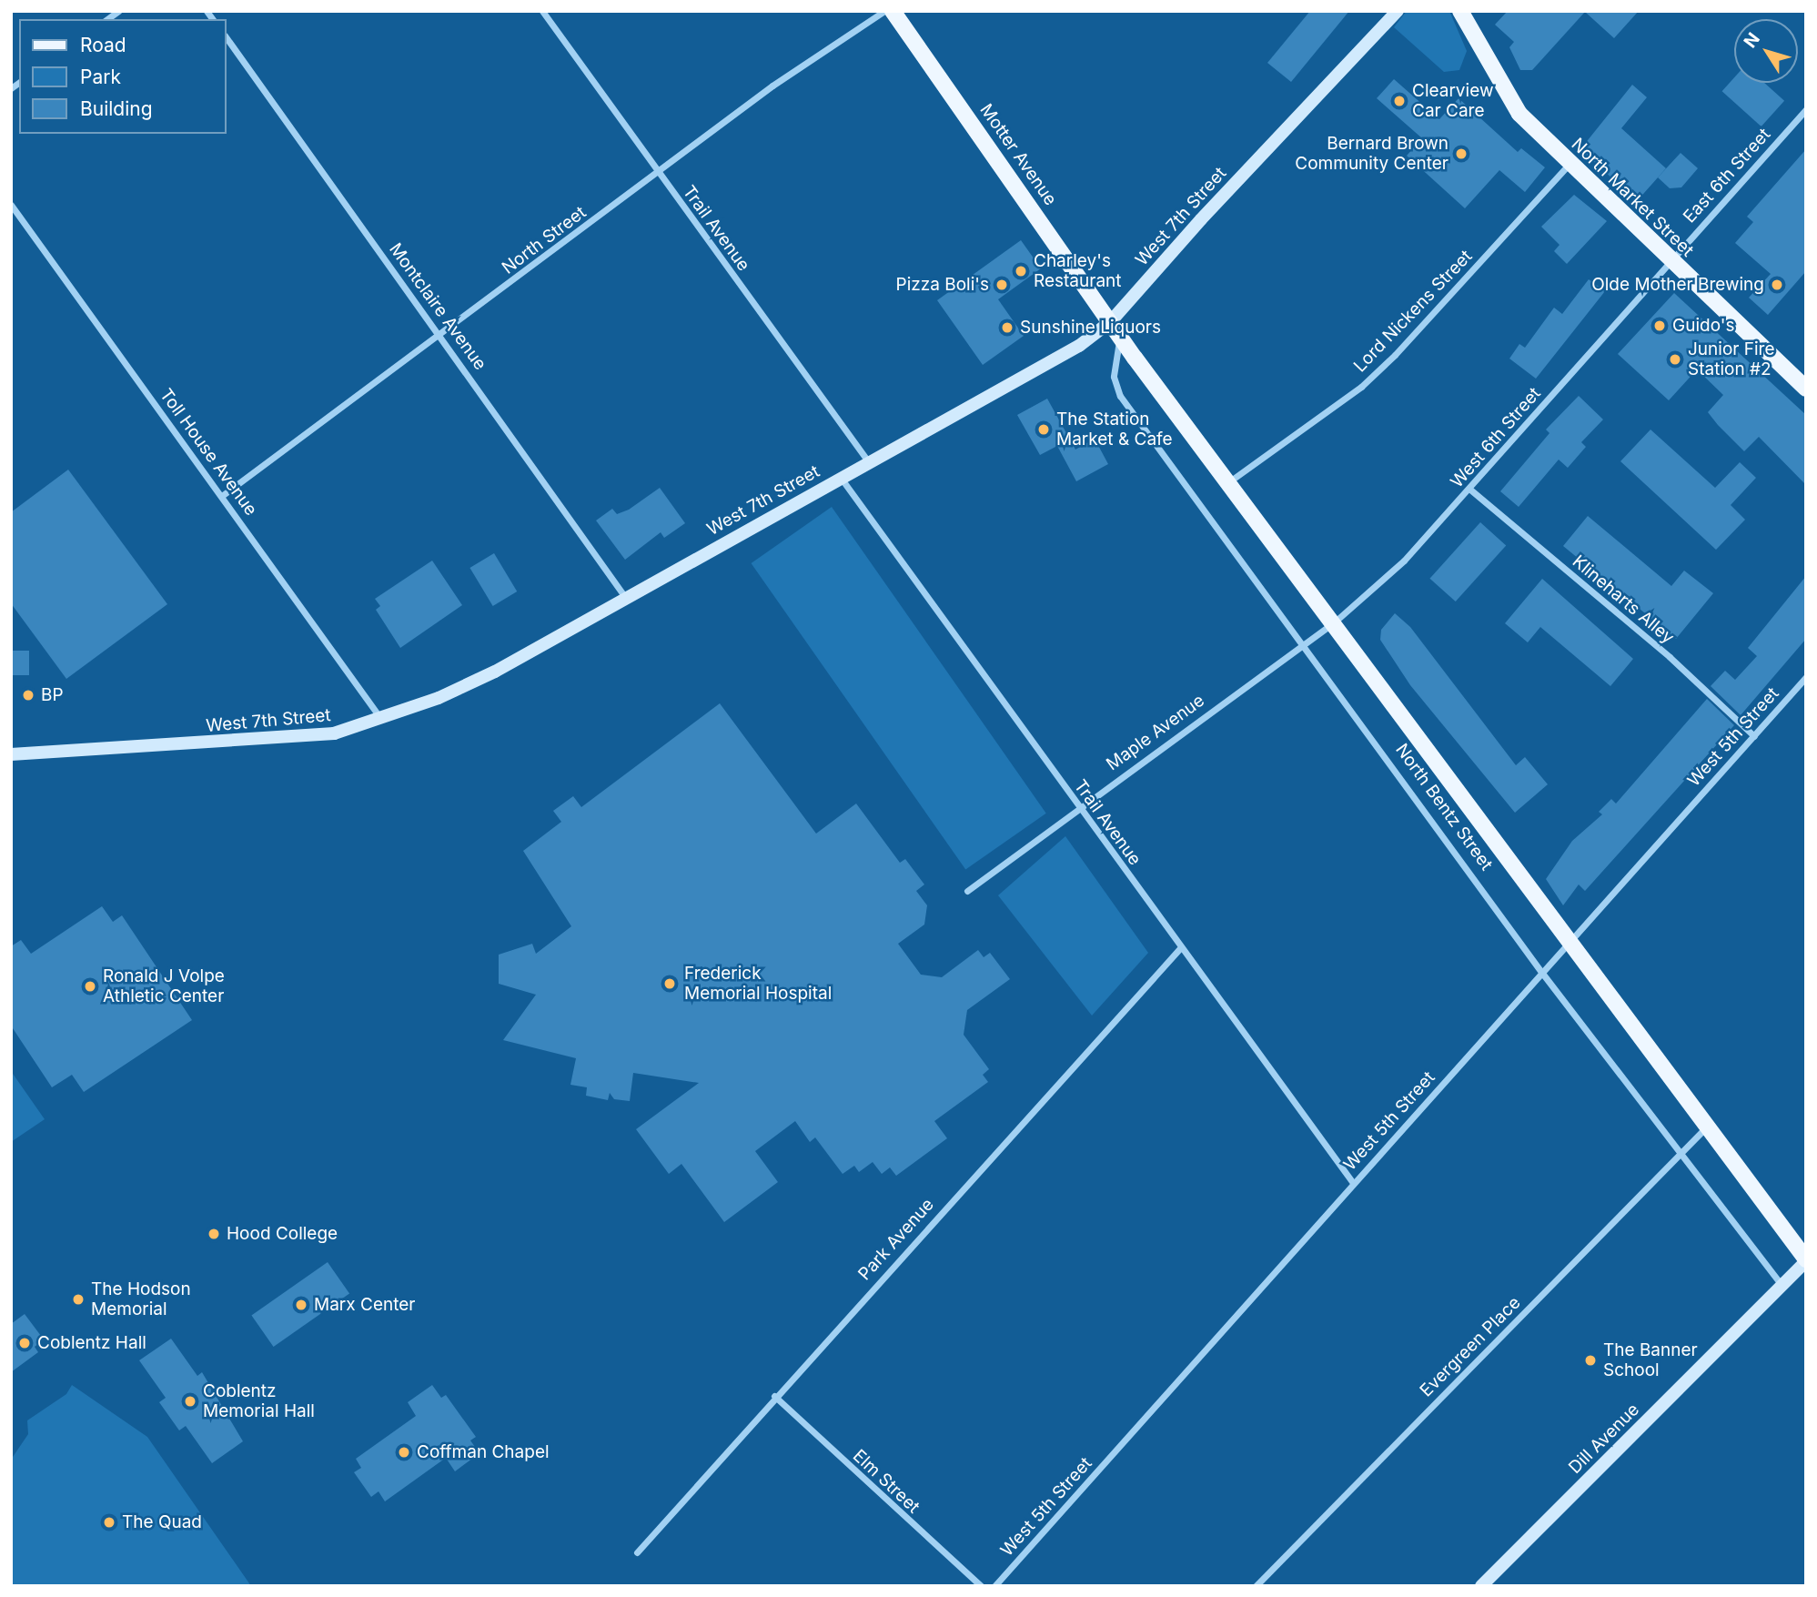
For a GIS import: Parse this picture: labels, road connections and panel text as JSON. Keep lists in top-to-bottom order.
{
  "streets": {
    "main road": [
      "Motter Avenue",
      "North Market Street",
      "West 7th Street",
      "North Bentz Street",
      "Dill Avenue"
    ],
    "street": [
      "East 6th Street",
      "Trail Avenue",
      "North Street",
      "Montclaire Avenue",
      "Lord Nickens Street",
      "West 6th Street",
      "Toll House Avenue",
      "Klineharts Alley",
      "Maple Avenue",
      "West 5th Street",
      "Park Avenue",
      "Evergreen Place",
      "Elm Street"
    ]
  },
  "crossings": [
    ["Motter Avenue", "West 7th Street"],
    ["Motter Avenue", "North Bentz Street"],
    ["East 6th Street", "North Market Street"],
    ["East 6th Street", "West 6th Street"],
    ["North Market Street", "Lord Nickens Street"],
    ["North Market Street", "West 6th Street"],
    ["West 7th Street", "Trail Avenue"],
    ["West 7th Street", "Montclaire Avenue"],
    ["West 7th Street", "Toll House Avenue"],
    ["West 7th Street", "North Bentz Street"],
    ["Trail Avenue", "North Street"],
    ["Trail Avenue", "Maple Avenue"],
    ["Trail Avenue", "West 5th Street"],
    ["Trail Avenue", "Park Avenue"],
    ["North Street", "Montclaire Avenue"],
    ["North Street", "Toll House Avenue"],
    ["Lord Nickens Street", "North Bentz Street"],
    ["West 6th Street", "Klineharts Alley"],
    ["West 6th Street", "Maple Avenue"],
    ["West 6th Street", "North Bentz Street"],
    ["Klineharts Alley", "West 5th Street"],
    ["Maple Avenue", "North Bentz Street"],
    ["West 5th Street", "North Bentz Street"],
    ["North Bentz Street", "Evergreen Place"],
    ["North Bentz Street", "Dill Avenue"],
    ["Park Avenue", "Elm Street"]
  ],
  "places": [
    "Clearview Car Care",
    "Bernard Brown Community Center",
    "Charley's Restaurant",
    "Pizza Boli's",
    "Olde Mother Brewing",
    "Guido's",
    "Sunshine Liquors",
    "Junior Fire Station #2",
    "The Station Market & Cafe",
    "BP",
    "Frederick Memorial Hospital",
    "Ronald J Volpe Athletic Center",
    "Hood College",
    "The Hodson Memorial",
    "Marx Center",
    "Coblentz Hall",
    "The Banner School",
    "Coblentz Memorial Hall",
    "Coffman Chapel",
    "The Quad"
  ],
  "legend": ["Road", "Park", "Building"],
  "north": "top left"
}
